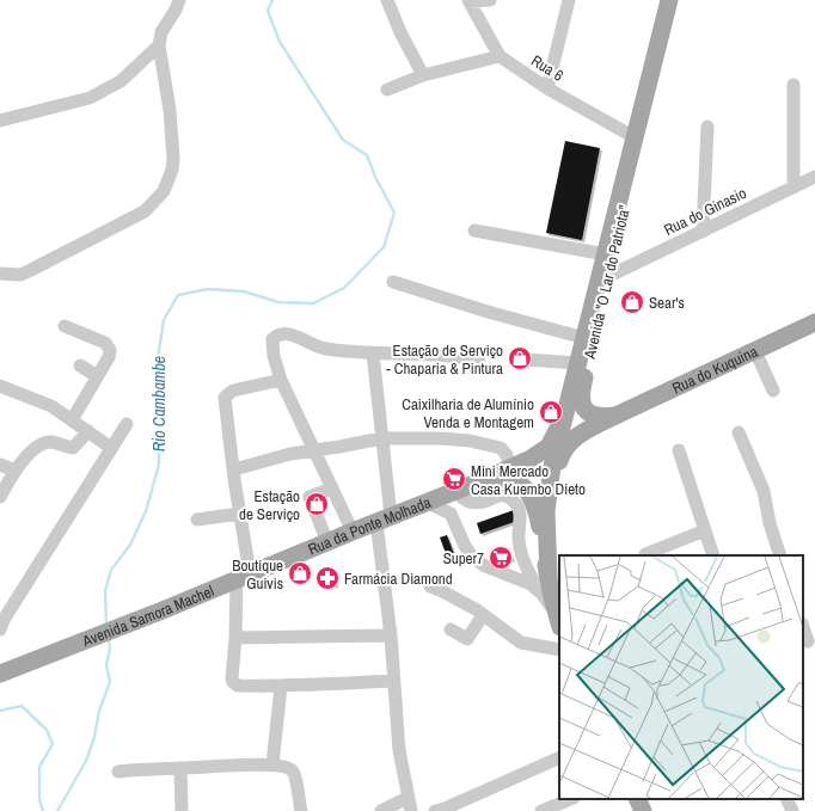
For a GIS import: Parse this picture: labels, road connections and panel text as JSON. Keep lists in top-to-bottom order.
{
  "streets": {
    "main road": [
      "Avenida \"O Lar do Patriota\"",
      "Rua do Kuquina",
      "Rua da Ponte Molhada",
      "Avenida Samora Machel"
    ],
    "street": ["Rua 6", "Rua do Ginasio"]
  },
  "crossings": [
    ["Rua 6", "Avenida \"O Lar do Patriota\""],
    ["Rua do Ginasio", "Avenida \"O Lar do Patriota\""],
    ["Avenida \"O Lar do Patriota\"", "Rua do Kuquina"],
    ["Avenida \"O Lar do Patriota\"", "Rua da Ponte Molhada"],
    ["Rua da Ponte Molhada", "Avenida Samora Machel"]
  ],
  "water": ["Rio Cambambe"],
  "places": {
    "shop": [
      "Sear's",
      "Estação de Serviço - Chaparia & Pintura",
      "Caixilharia de Alumínio Venda e Montagem",
      "Estação de Serviço",
      "Boutique Guivis"
    ],
    "supermarket": ["Mini Mercado Casa Kuembo Dieto", "Super7"],
    "pharmacy": ["Farmácia Diamond"]
  }
}
